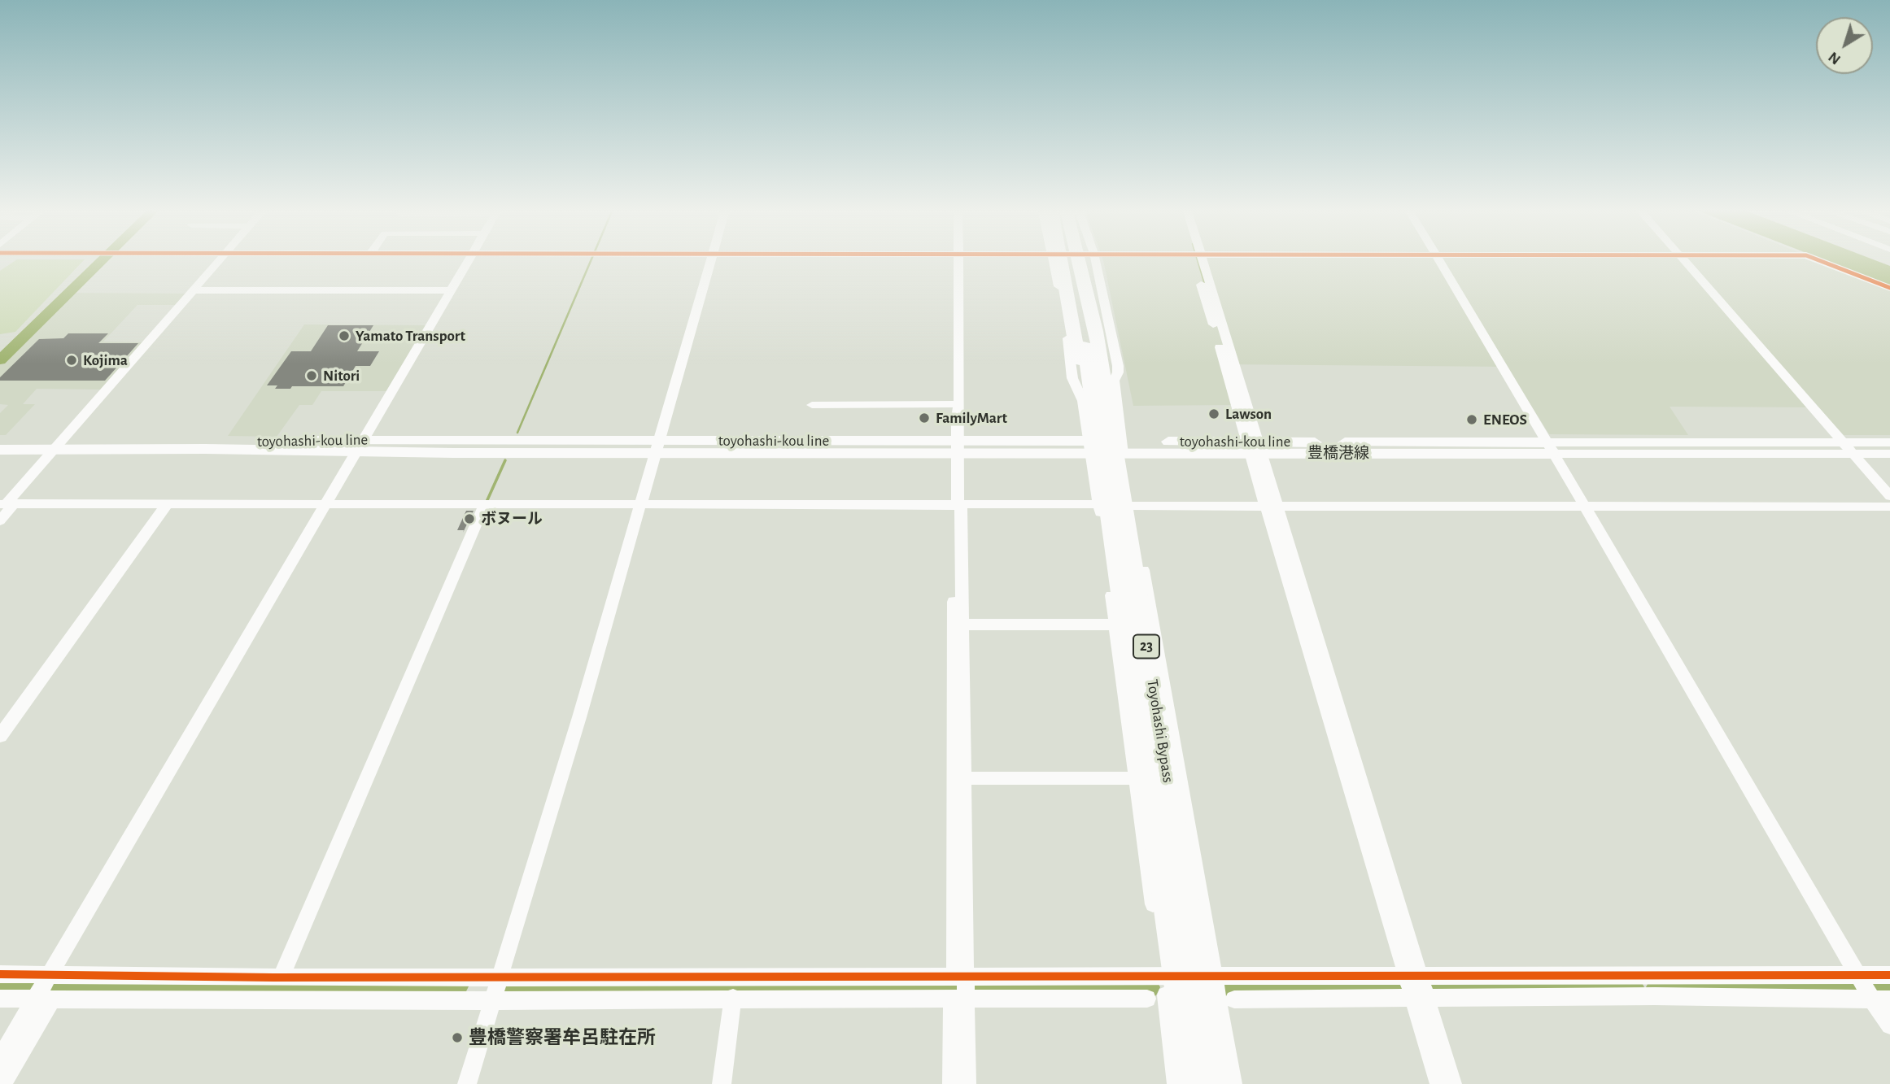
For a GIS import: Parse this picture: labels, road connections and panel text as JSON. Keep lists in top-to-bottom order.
{
  "streets": {
    "highway": ["23", "Toyohashi Bypass"],
    "main road": ["toyohashi-kou line", "豊橋港線"]
  },
  "crossings": [
    ["toyohashi-kou line", "豊橋港線"]
  ],
  "places": [
    "Yamato Transport",
    "Kojima",
    "Nitori",
    "Lawson",
    "FamilyMart",
    "ENEOS",
    "ボヌール",
    "豊橋警察署牟呂駐在所"
  ],
  "north": "bottom left"
}
